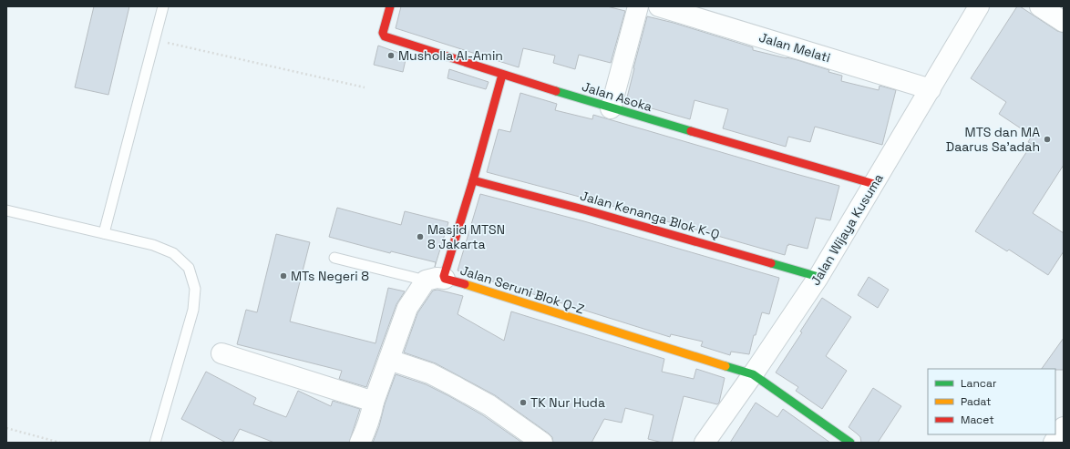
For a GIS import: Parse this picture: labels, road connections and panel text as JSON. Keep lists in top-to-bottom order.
{
  "streets": {
    "street": [
      "Jalan Melati",
      "Jalan Asoka",
      "Jalan Kenanga Blok K-Q",
      "Jalan Wijaya Kusuma",
      "Jalan Seruni Blok Q-Z"
    ]
  },
  "crossings": [
    ["Jalan Melati", "Jalan Wijaya Kusuma"],
    ["Jalan Asoka", "Jalan Wijaya Kusuma"],
    ["Jalan Asoka", "Jalan Seruni Blok Q-Z"],
    ["Jalan Kenanga Blok K-Q", "Jalan Wijaya Kusuma"],
    ["Jalan Kenanga Blok K-Q", "Jalan Seruni Blok Q-Z"],
    ["Jalan Wijaya Kusuma", "Jalan Seruni Blok Q-Z"]
  ],
  "places": [
    "Musholla Al-Amin",
    "MTS dan MA Daarus Sa'adah",
    "Masjid MTSN 8 Jakarta",
    "MTs Negeri 8",
    "TK Nur Huda"
  ],
  "legend": ["Lancar", "Padat", "Macet"]
}
